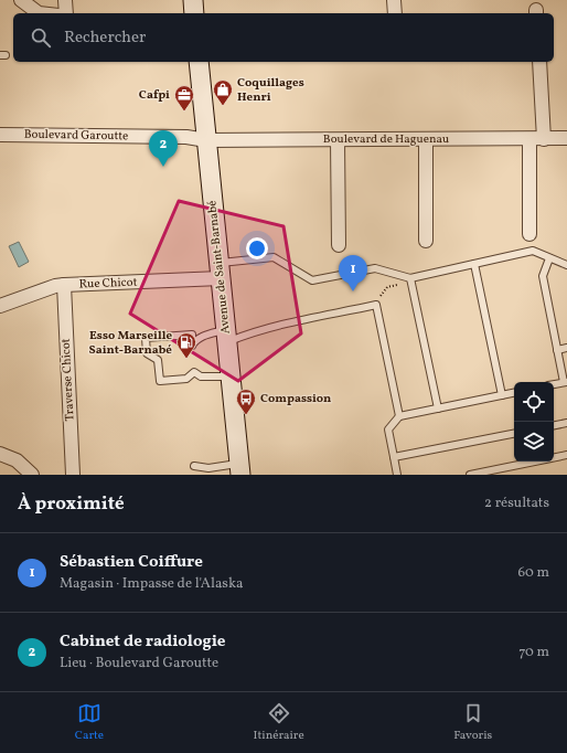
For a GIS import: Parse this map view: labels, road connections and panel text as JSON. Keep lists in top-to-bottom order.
{
  "streets": {
    "main road": ["Avenue de Saint-Barnabé"],
    "street": [
      "Boulevard Garoutte",
      "Boulevard de Haguenau",
      "Rue Chicot",
      "Traverse Chicot"
    ]
  },
  "crossings": [
    ["Boulevard Garoutte", "Boulevard de Haguenau"],
    ["Boulevard Garoutte", "Avenue de Saint-Barnabé"],
    ["Boulevard de Haguenau", "Avenue de Saint-Barnabé"],
    ["Avenue de Saint-Barnabé", "Rue Chicot"],
    ["Rue Chicot", "Traverse Chicot"]
  ],
  "places": {
    "shop": ["Coquillages Henri"],
    "office": ["Cafpi"],
    "fuel station": ["Esso Marseille Saint-Barnabé"],
    "bus stop": ["Compassion"]
  },
  "page": {
    "search": "Rechercher",
    "pins": ["2", "1"],
    "heading": ["À proximité", "2 résultats"],
    "list": [
      {
        "mark": "1",
        "name": "Sébastien Coiffure",
        "note": "Magasin · Impasse de l'Alaska",
        "value": "60 m"
      },
      {
        "mark": "2",
        "name": "Cabinet de radiologie",
        "note": "Lieu · Boulevard Garoutte",
        "value": "70 m"
      }
    ],
    "nav": ["Carte", "Itinéraire", "Favoris"]
  }
}
